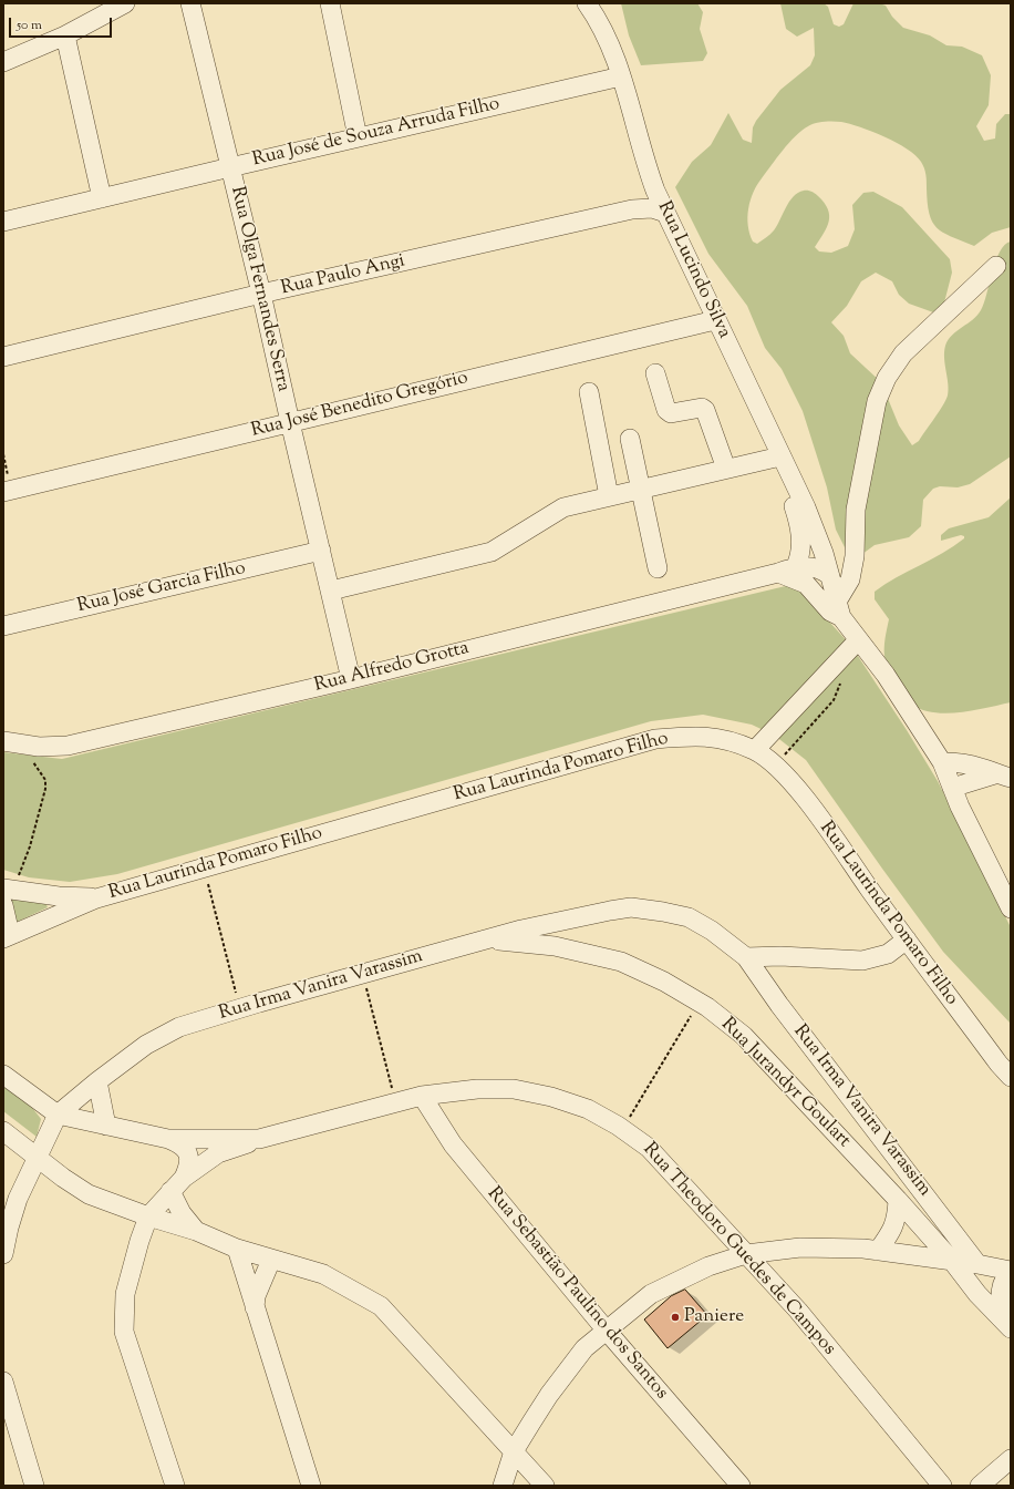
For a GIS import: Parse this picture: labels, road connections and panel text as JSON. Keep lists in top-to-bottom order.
{
  "streets": {
    "street": [
      "Rua José de Souza Arruda Filho",
      "Rua Lucindo Silva",
      "Rua Paulo Angi",
      "Rua Olga Fernandes Serra",
      "Rua José Benedito Gregório",
      "Rua José Garcia Filho",
      "Rua Alfredo Grotta",
      "Rua Laurinda Pomaro Filho",
      "Rua Irma Vanira Varassim",
      "Rua Jurandyr Goulart",
      "Rua Theodoro Guedes de Campos",
      "Rua Sebastião Paulino dos Santos"
    ]
  },
  "crossings": [
    ["Rua José de Souza Arruda Filho", "Rua Lucindo Silva"],
    ["Rua José de Souza Arruda Filho", "Rua Olga Fernandes Serra"],
    ["Rua Lucindo Silva", "Rua Paulo Angi"],
    ["Rua Lucindo Silva", "Rua José Benedito Gregório"],
    ["Rua Lucindo Silva", "Rua Alfredo Grotta"],
    ["Rua Paulo Angi", "Rua Olga Fernandes Serra"],
    ["Rua Olga Fernandes Serra", "Rua José Benedito Gregório"],
    ["Rua Olga Fernandes Serra", "Rua José Garcia Filho"],
    ["Rua Olga Fernandes Serra", "Rua Alfredo Grotta"],
    ["Rua Irma Vanira Varassim", "Rua Jurandyr Goulart"],
    ["Rua Theodoro Guedes de Campos", "Rua Sebastião Paulino dos Santos"]
  ],
  "places": ["Paniere"],
  "scale_bar": "50 m"
}
